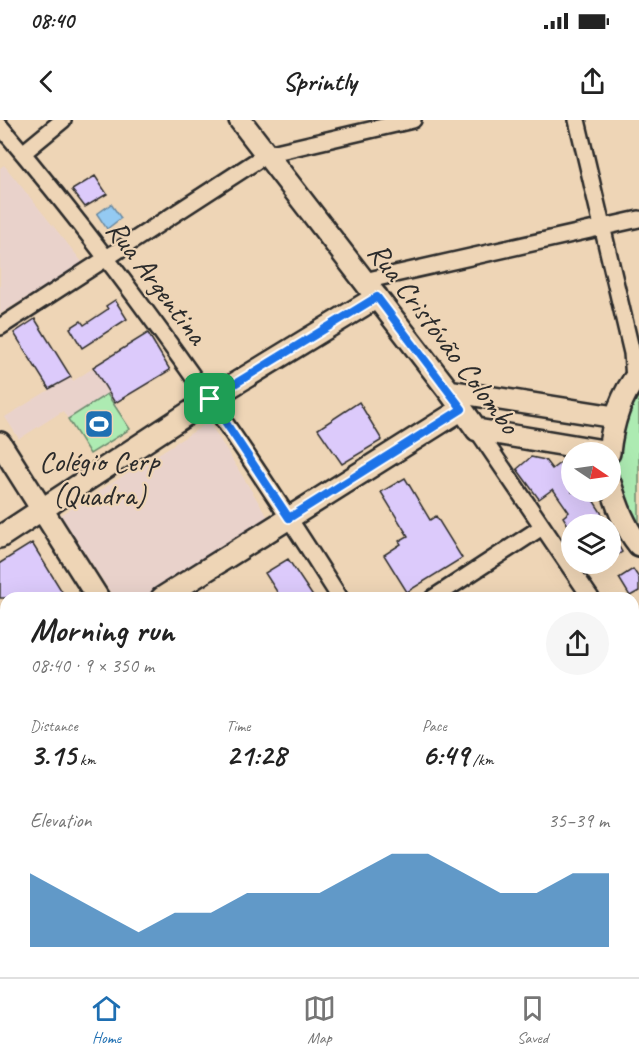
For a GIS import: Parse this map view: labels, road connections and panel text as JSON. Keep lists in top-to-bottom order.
{
  "streets": {
    "main road": ["Rua Cristóvão Colombo"],
    "street": ["Rua Argentina"]
  },
  "places": {
    "sports": ["Colégio Cerp (Quadra)"]
  },
  "north": "right",
  "page": {
    "status": "08:40",
    "header": "Sprintly",
    "heading": ["Morning run", "08:40 · 9 × 350 m"],
    "stats": [
      ["Distance", "3.15 km"],
      ["Time", "21:28"],
      ["Pace", "6:49 /km"]
    ],
    "chart": ["Elevation", "35–39 m"],
    "tabs": ["Home", "Map", "Saved"]
  }
}
